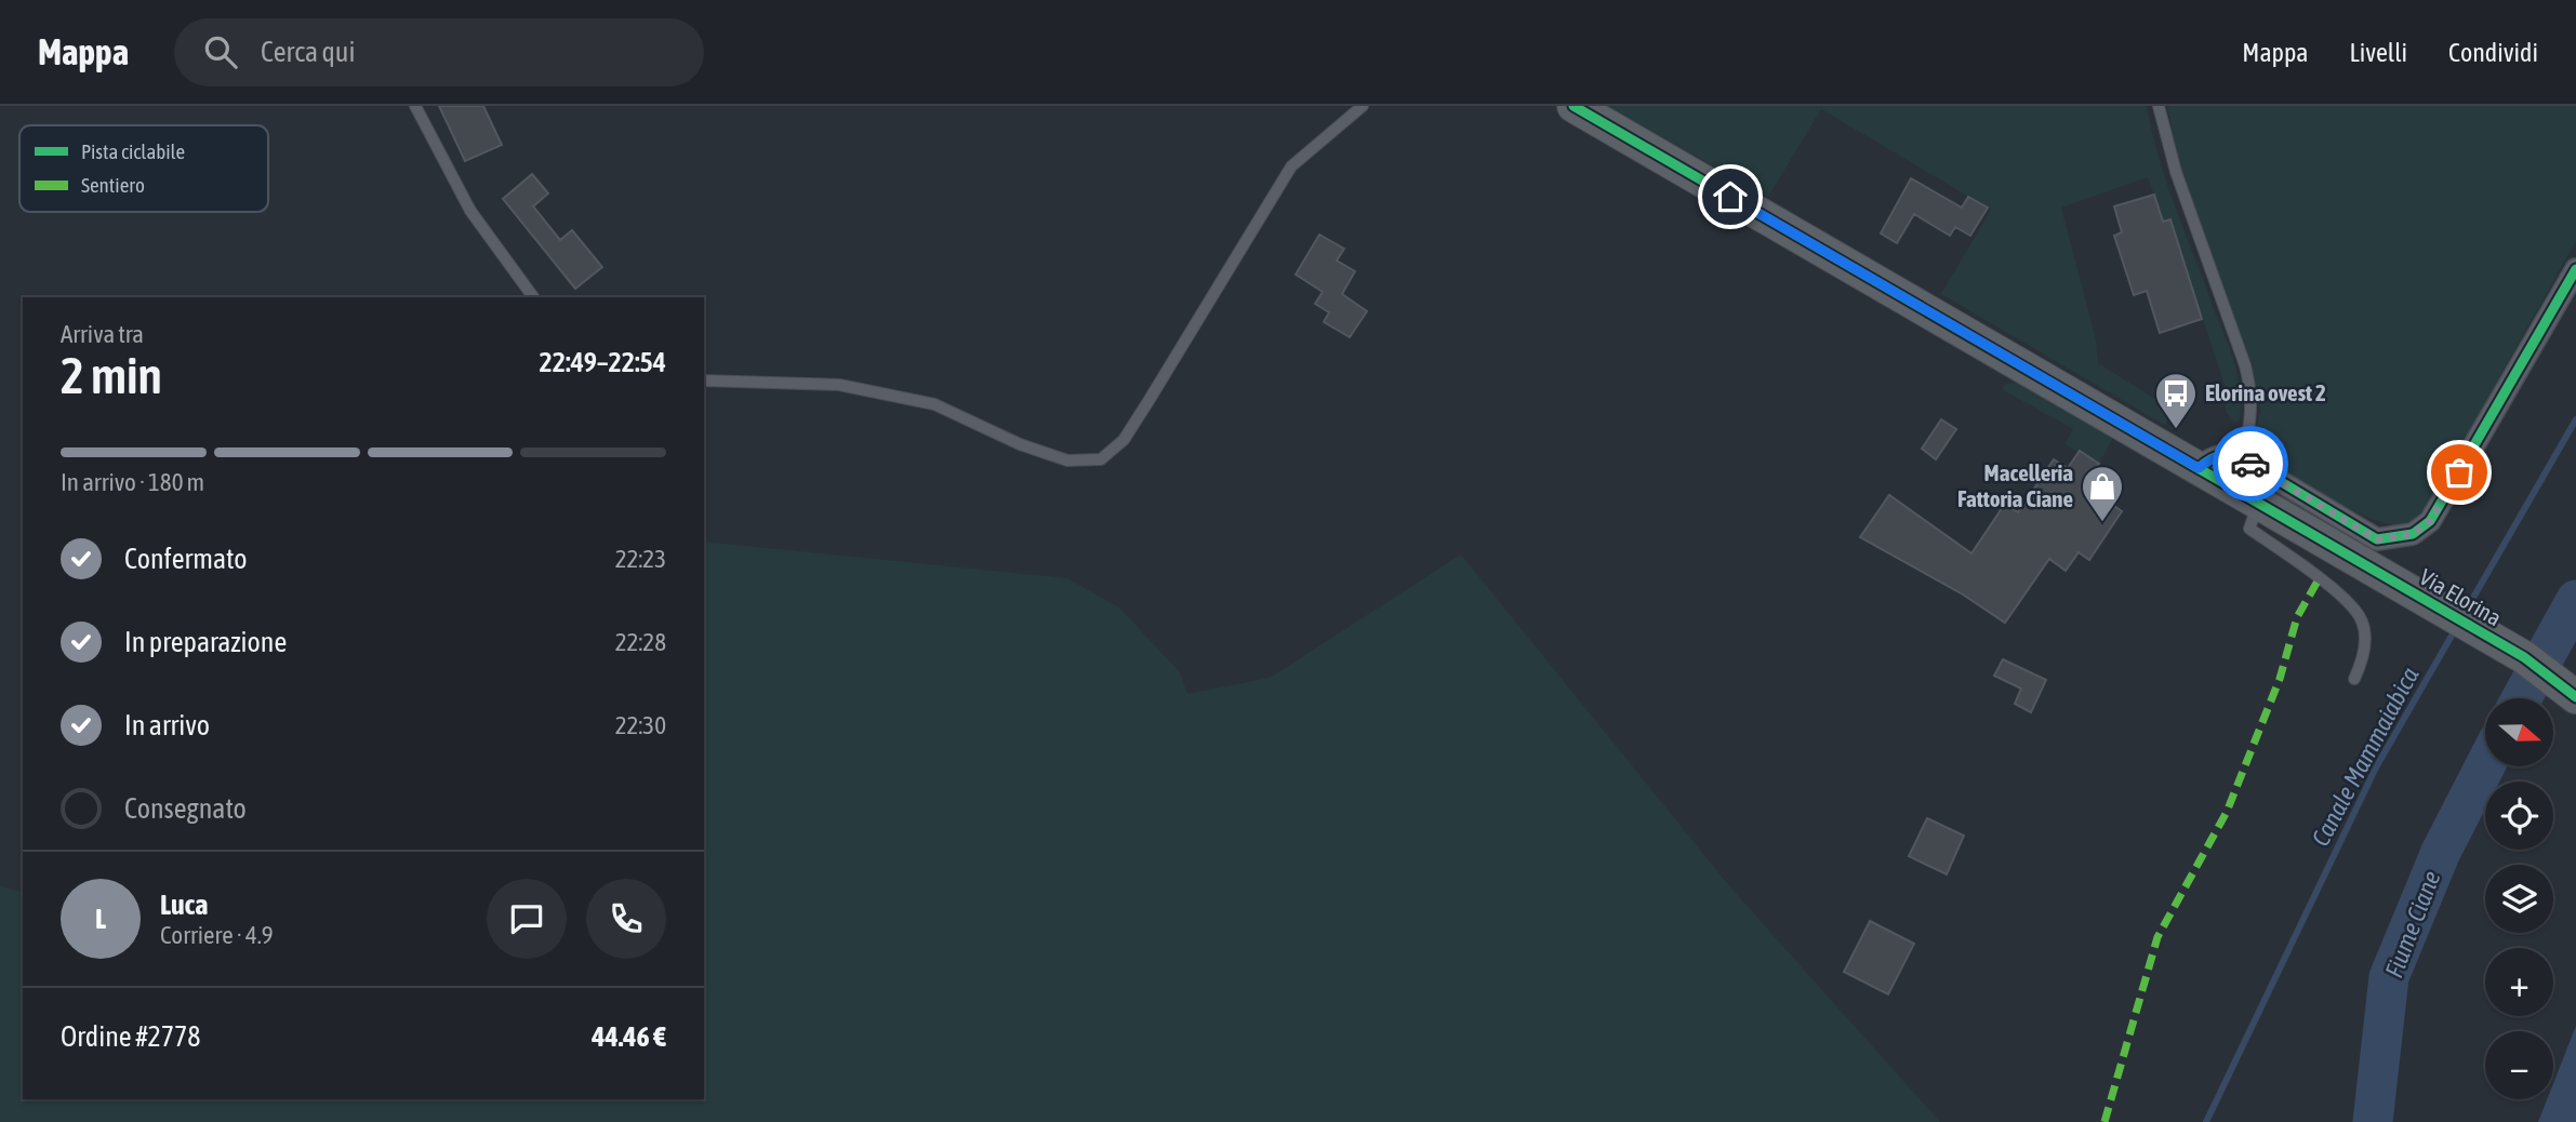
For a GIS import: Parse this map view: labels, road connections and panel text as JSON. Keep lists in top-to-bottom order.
{
  "streets": {
    "main road": ["Via Elorina"]
  },
  "water": ["Canale Mammaiabica", "Fiume Ciane"],
  "places": {
    "bus stop": ["Elorina ovest 2"],
    "shop": ["Macelleria Fattoria Ciane"]
  },
  "legend": ["Pista ciclabile", "Sentiero"],
  "north": "right",
  "page": {
    "header": "Mappa",
    "search": "Cerca qui",
    "nav": ["Mappa", "Livelli", "Condividi"],
    "heading": ["2 min", "Arriva tra", "22:49–22:54"],
    "panel": [
      "Luca",
      "Corriere · 4.9",
      "Ordine #2778",
      "44.46 €"
    ],
    "bar": "In arrivo · 180 m",
    "list": [
      ["Confermato", "22:23"],
      ["In preparazione", "22:28"],
      ["In arrivo", "22:30"],
      "Consegnato"
    ],
    "map_buttons": ["+", "−"],
    "round": "L"
  }
}
